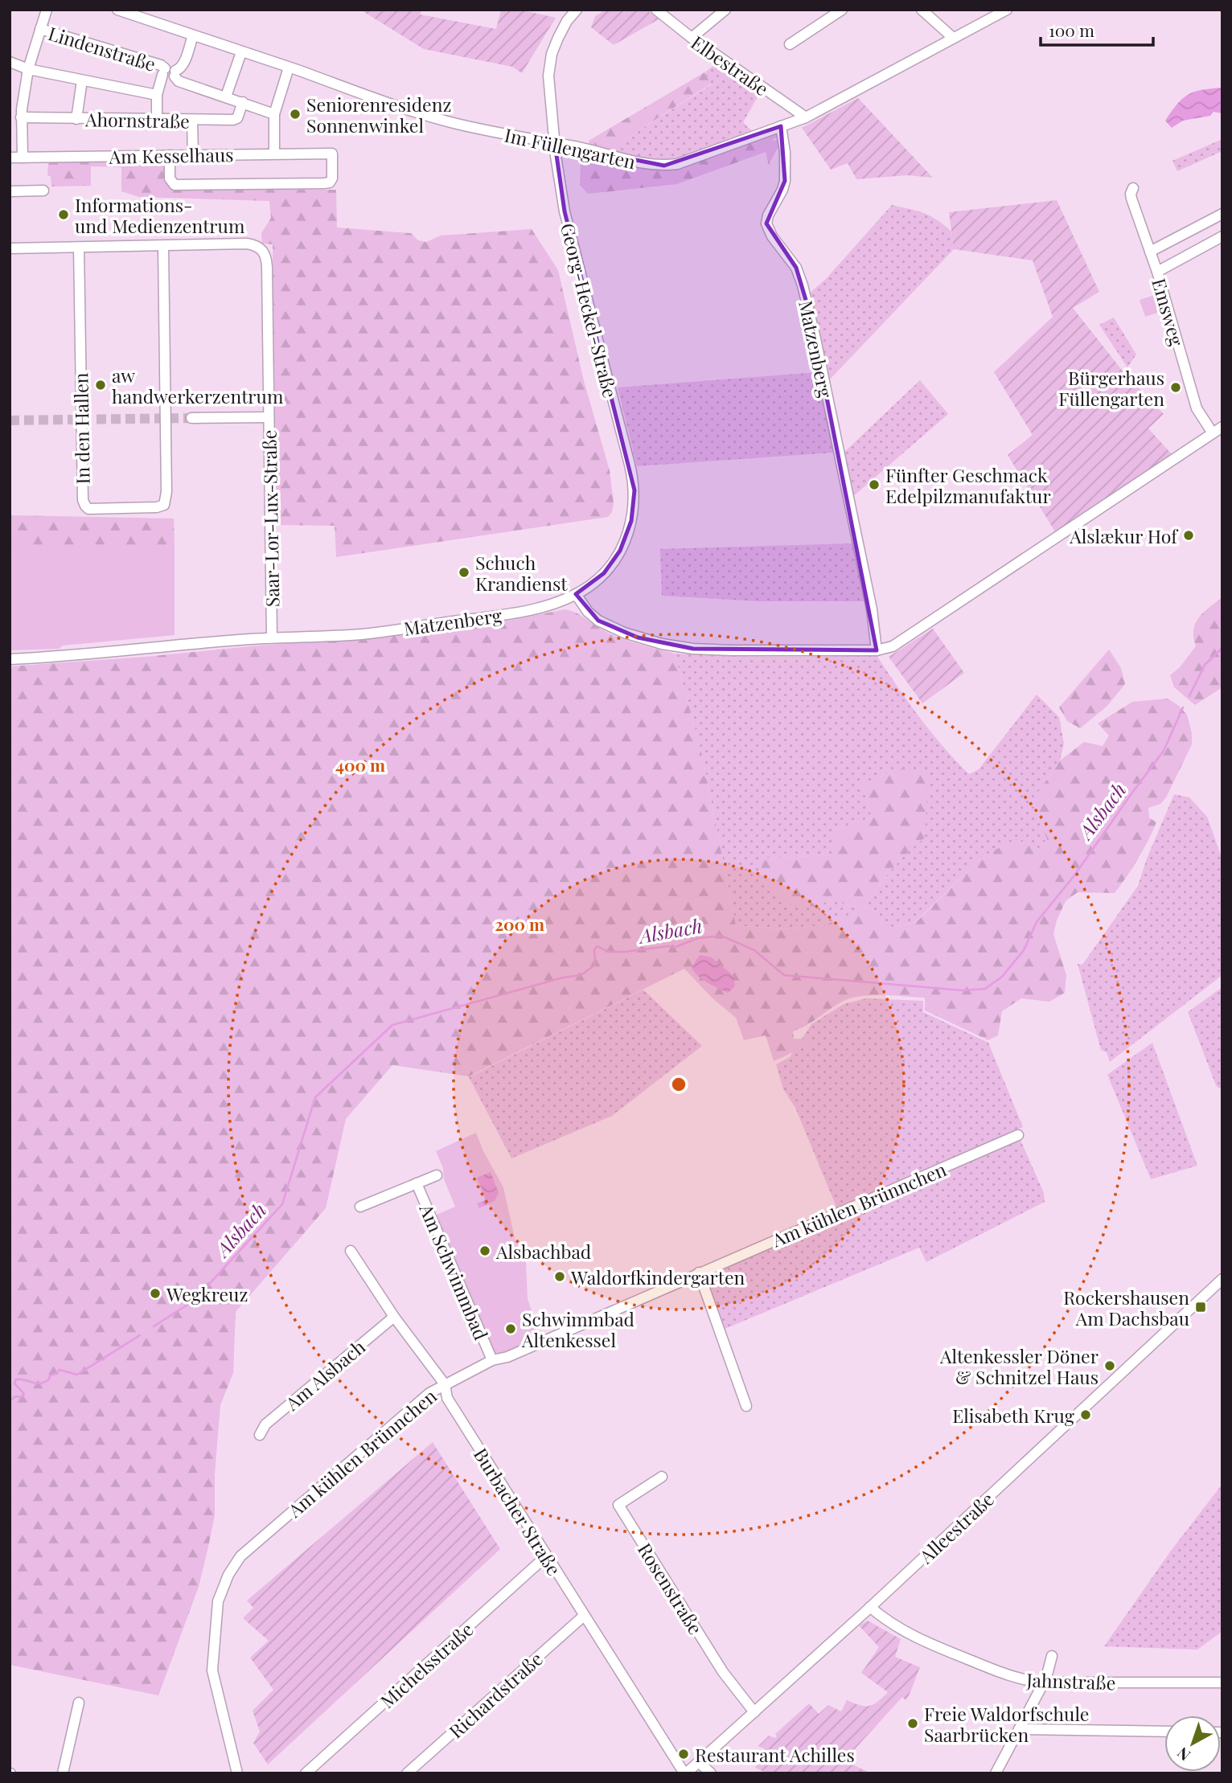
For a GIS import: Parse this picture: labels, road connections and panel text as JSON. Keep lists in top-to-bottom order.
{
  "streets": {
    "street": [
      "Lindenstraße",
      "Elbestraße",
      "Ahornstraße",
      "Im Füllengarten",
      "Am Kesselhaus",
      "Georg-Heckel-Straße",
      "Emsweg",
      "Matzenberg",
      "In den Hallen",
      "Saar-Lor-Lux-Straße",
      "Am kühlen Brünnchen",
      "Am Schwimmbad",
      "Am Alsbach",
      "Burbacher Straße",
      "Alleestraße",
      "Rosenstraße",
      "Michelsstraße",
      "Jahnstraße",
      "Richardstraße"
    ]
  },
  "crossings": [
    ["Lindenstraße", "Ahornstraße"],
    ["Elbestraße", "Im Füllengarten"],
    ["Im Füllengarten", "Georg-Heckel-Straße"],
    ["Im Füllengarten", "Matzenberg"],
    ["Georg-Heckel-Straße", "Matzenberg"],
    ["Matzenberg", "Saar-Lor-Lux-Straße"],
    ["In den Hallen", "Saar-Lor-Lux-Straße"],
    ["Am kühlen Brünnchen", "Am Schwimmbad"],
    ["Am kühlen Brünnchen", "Burbacher Straße"],
    ["Am Alsbach", "Burbacher Straße"],
    ["Burbacher Straße", "Alleestraße"],
    ["Burbacher Straße", "Michelsstraße"],
    ["Burbacher Straße", "Richardstraße"],
    ["Alleestraße", "Rosenstraße"],
    ["Alleestraße", "Jahnstraße"]
  ],
  "water": ["Alsbach"],
  "places": {
    "other": [
      "Seniorenresidenz Sonnenwinkel",
      "Informations- und Medienzentrum",
      "aw handwerkerzentrum",
      "Bürgerhaus Füllengarten",
      "Fünfter Geschmack Edelpilzmanufaktur",
      "Alslækur Hof",
      "Schuch Krandienst",
      "Alsbachbad",
      "Waldorfkindergarten",
      "Wegkreuz",
      "Schwimmbad Altenkessel",
      "Altenkessler Döner & Schnitzel Haus",
      "Elisabeth Krug",
      "Freie Waldorfschule Saarbrücken",
      "Restaurant Achilles"
    ],
    "transit": ["Rockershausen Am Dachsbau"]
  },
  "scale_bar": "100 m",
  "north": "bottom left",
  "rings": ["400 m", "200 m"]
}
